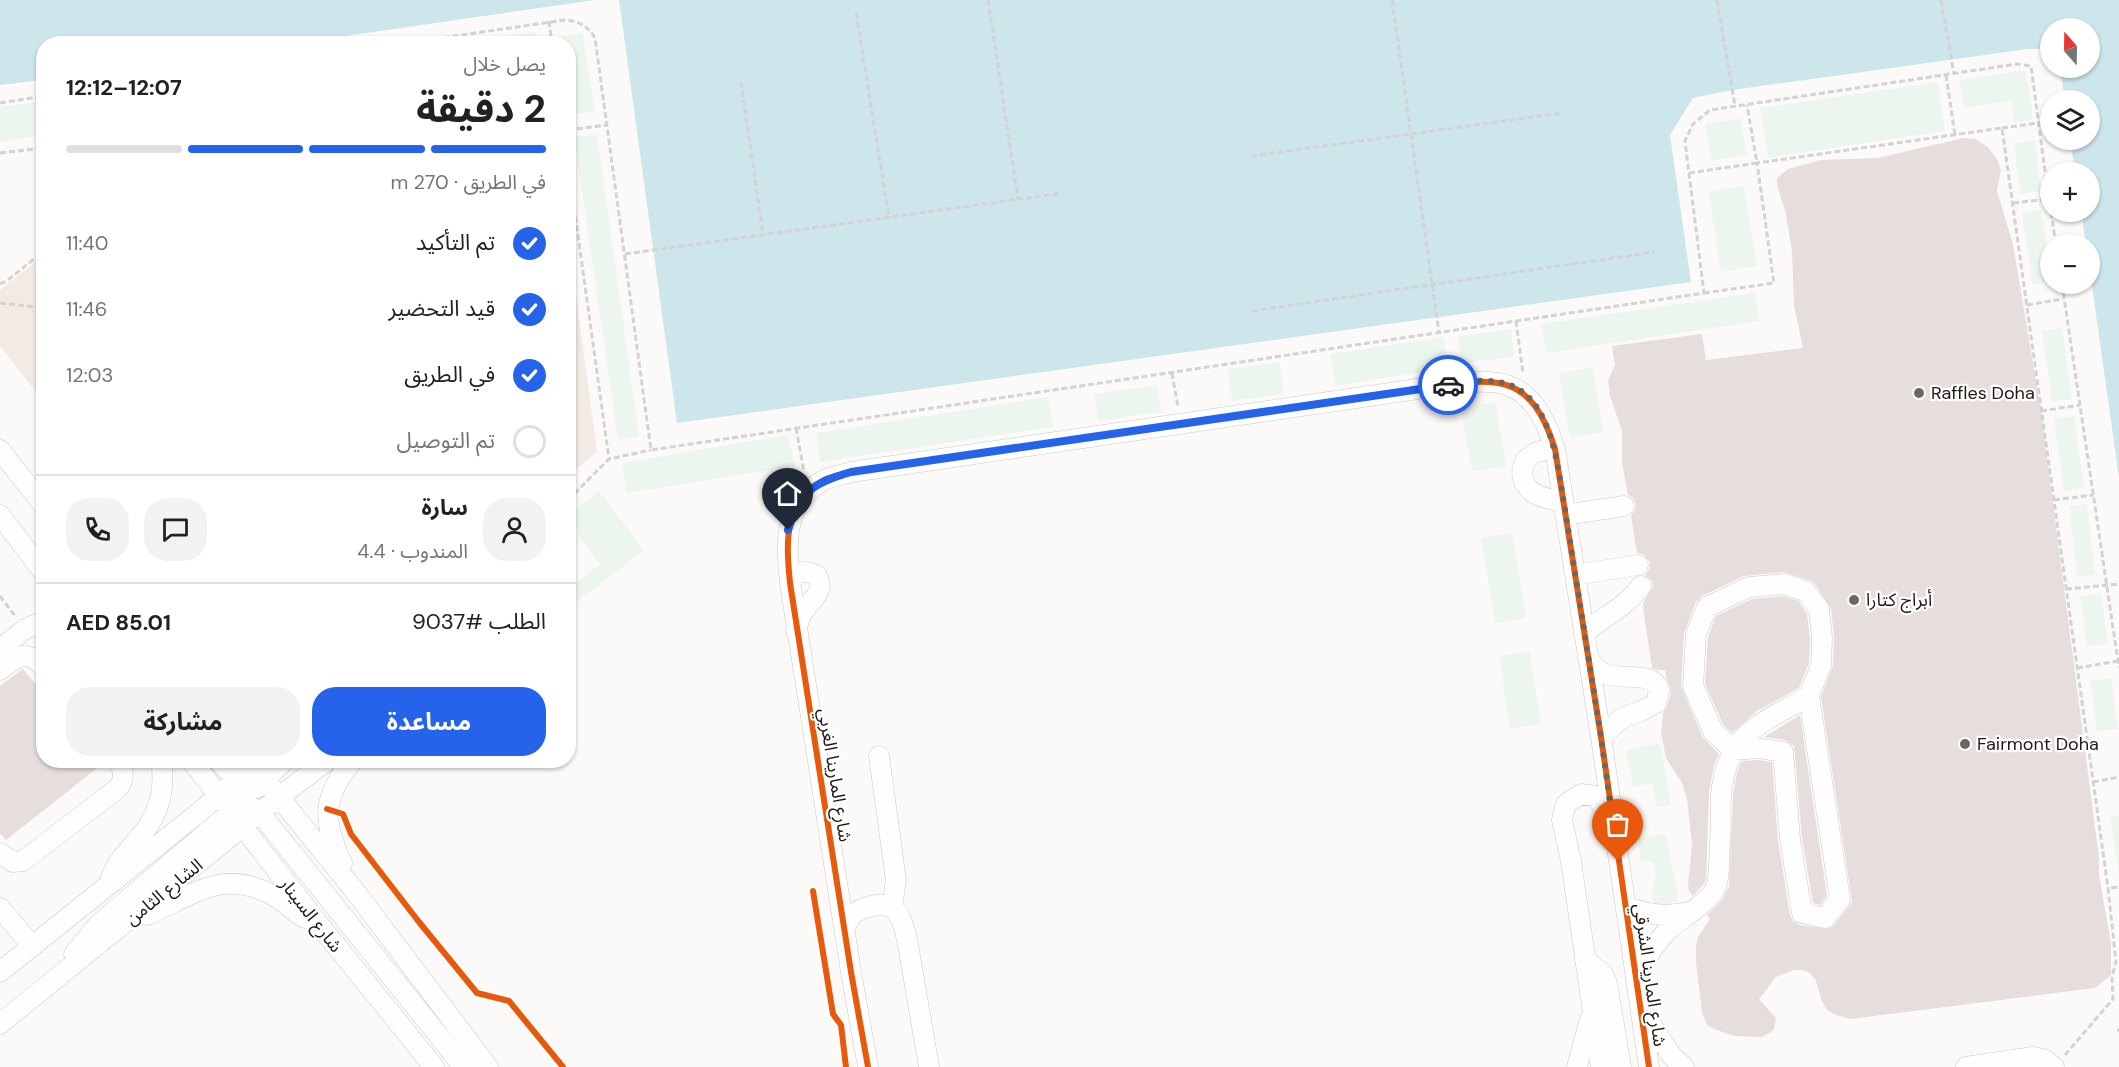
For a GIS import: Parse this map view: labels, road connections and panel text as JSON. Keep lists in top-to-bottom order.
{
  "streets": {
    "street": [
      "شارع المارينا الغربي",
      "الشارع الثامن",
      "شارع السينار",
      "شارع المارينا الشرقي"
    ]
  },
  "crossings": [
    ["الشارع الثامن", "شارع السينار"]
  ],
  "places": ["Raffles Doha", "أبراج كتارا", "Fairmont Doha"],
  "north": "top",
  "page": {
    "map_buttons": ["+", "−"],
    "heading": ["2 دقيقة", "يصل خلال", "12:07–12:12"],
    "panel": [
      "سارة",
      "المندوب · 4.4",
      "الطلب #9037",
      "AED 85.01"
    ],
    "bar": "في الطريق · 270 m",
    "list": [
      ["تم التأكيد", "11:40"],
      ["قيد التحضير", "11:46"],
      ["في الطريق", "12:03"],
      "تم التوصيل"
    ],
    "buttons": ["مساعدة", "مشاركة"]
  }
}
